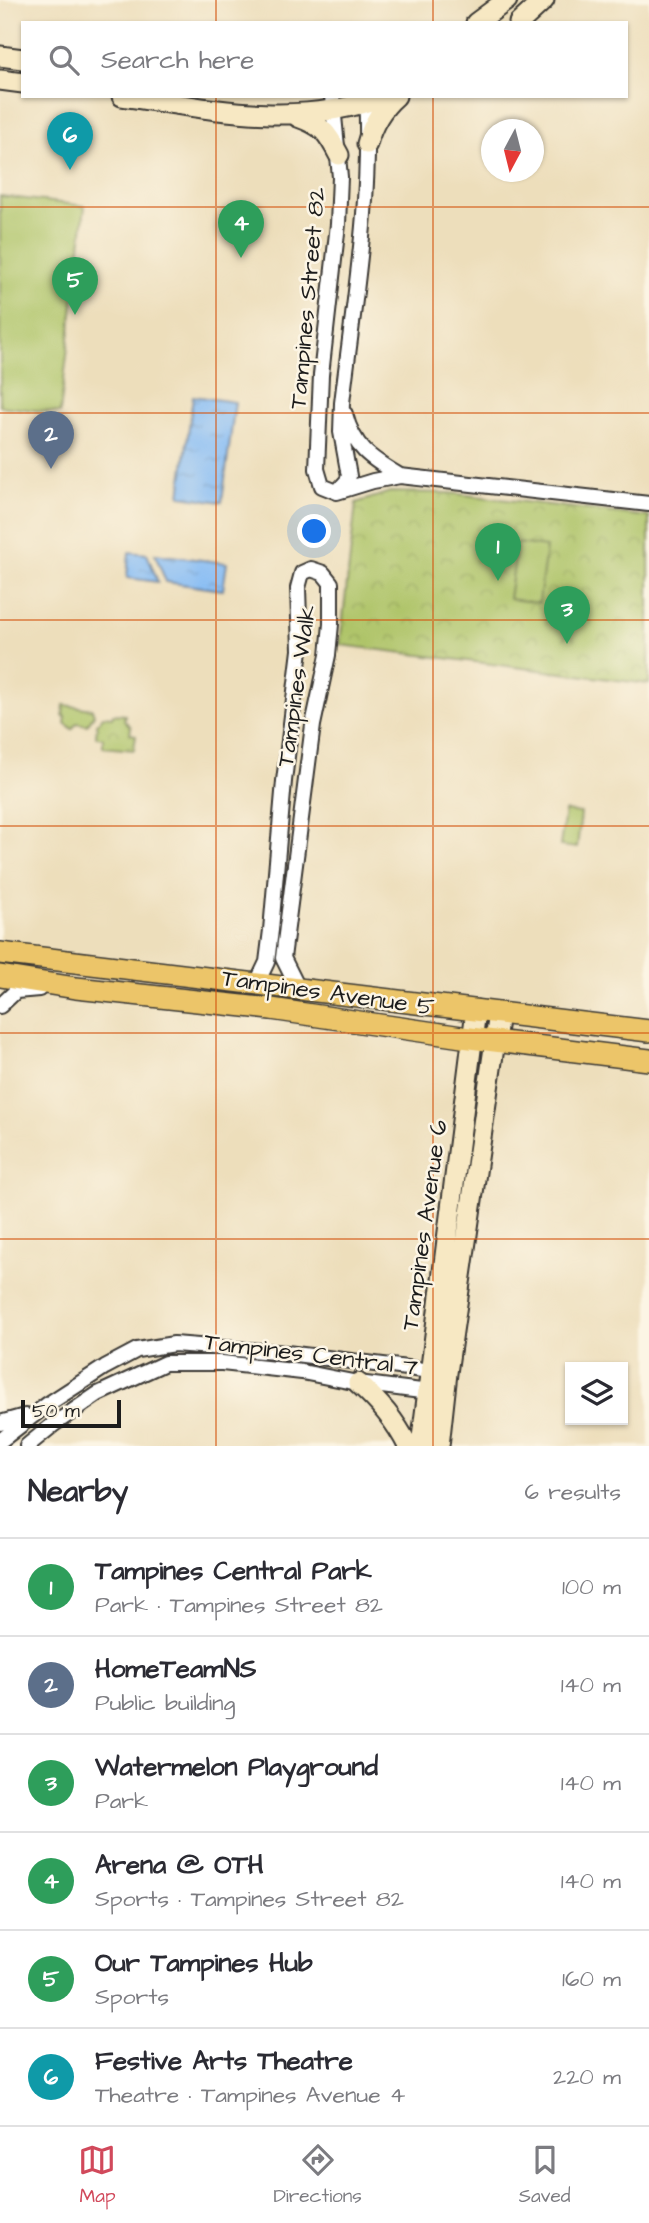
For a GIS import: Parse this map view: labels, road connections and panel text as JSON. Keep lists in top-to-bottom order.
{
  "streets": {
    "main road": ["Tampines Avenue 5"],
    "street": [
      "Tampines Street 82",
      "Tampines Walk",
      "Tampines Avenue 6",
      "Tampines Central 7"
    ]
  },
  "crossings": [
    ["Tampines Walk", "Tampines Avenue 5"],
    ["Tampines Avenue 5", "Tampines Avenue 6"],
    ["Tampines Avenue 6", "Tampines Central 7"]
  ],
  "scale_bar": "50 m",
  "north": "bottom",
  "page": {
    "search": "Search here",
    "pins": [
      "6",
      "4",
      "5",
      "2",
      "1",
      "3"
    ],
    "scale": "50 m",
    "heading": ["Nearby", "6 results"],
    "list": [
      {
        "mark": "1",
        "name": "Tampines Central Park",
        "note": "Park · Tampines Street 82",
        "value": "100 m"
      },
      {
        "mark": "2",
        "name": "HomeTeamNS",
        "note": "Public building",
        "value": "140 m"
      },
      {
        "mark": "3",
        "name": "Watermelon Playground",
        "note": "Park",
        "value": "140 m"
      },
      {
        "mark": "4",
        "name": "Arena @ OTH",
        "note": "Sports · Tampines Street 82",
        "value": "140 m"
      },
      {
        "mark": "5",
        "name": "Our Tampines Hub",
        "note": "Sports",
        "value": "160 m"
      },
      {
        "mark": "6",
        "name": "Festive Arts Theatre",
        "note": "Theatre · Tampines Avenue 4",
        "value": "220 m"
      }
    ],
    "nav": ["Map", "Directions", "Saved"]
  }
}
